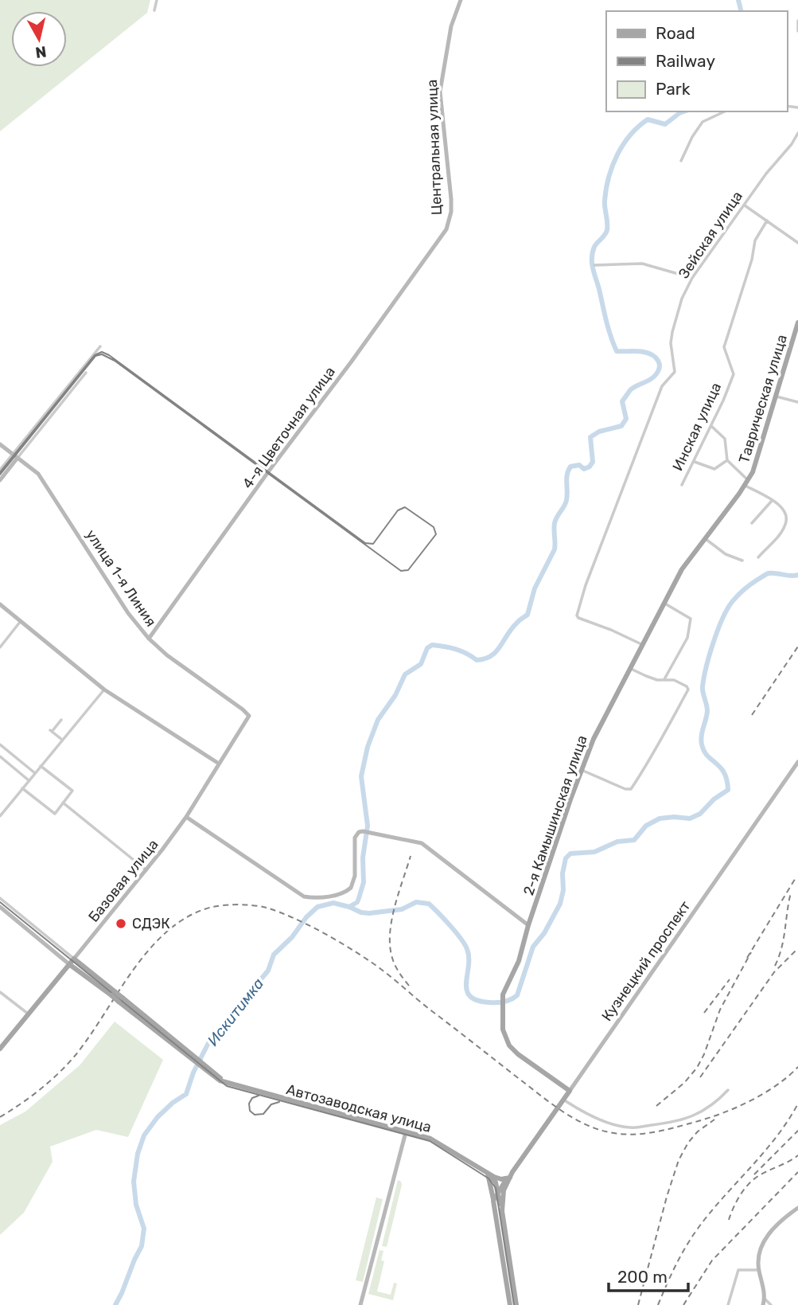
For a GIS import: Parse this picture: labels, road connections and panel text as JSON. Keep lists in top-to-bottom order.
{
  "streets": {
    "main road": [
      "Таврическая улица",
      "2-я Камышинская улица",
      "Базовая улица",
      "Кузнецкий проспект",
      "Автозаводская улица"
    ],
    "street": [
      "Центральная улица",
      "Зейская улица",
      "Инская улица",
      "4-я Цветочная улица",
      "улица 1-я Линия"
    ]
  },
  "crossings": [
    ["Центральная улица", "4-я Цветочная улица"],
    ["Зейская улица", "2-я Камышинская улица"],
    ["Таврическая улица", "2-я Камышинская улица"],
    ["4-я Цветочная улица", "улица 1-я Линия"],
    ["улица 1-я Линия", "Базовая улица"],
    ["2-я Камышинская улица", "Кузнецкий проспект"],
    ["Базовая улица", "Автозаводская улица"],
    ["Кузнецкий проспект", "Автозаводская улица"]
  ],
  "water": ["Искитимка"],
  "places": ["СДЭК"],
  "legend": ["Road", "Railway", "Park"],
  "scale_bar": "200 m",
  "north": "bottom"
}
